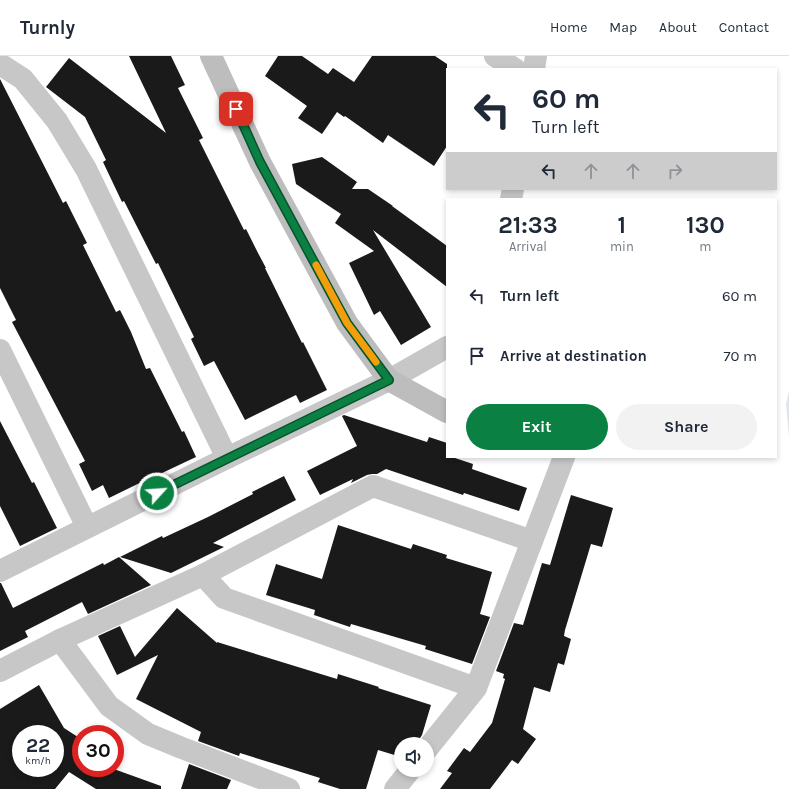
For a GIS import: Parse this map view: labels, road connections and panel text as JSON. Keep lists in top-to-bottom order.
{
  "page": {
    "header": "Turnly",
    "nav": [
      "Home",
      "Map",
      "About",
      "Contact"
    ],
    "turn": ["60 m", "Turn left"],
    "eta": [
      "21:33",
      "Arrival",
      "1",
      "min",
      "130",
      "m"
    ],
    "list": [
      {
        "name": "Turn left",
        "value": "60 m"
      },
      {
        "name": "Arrive at destination",
        "value": "70 m"
      }
    ],
    "buttons": ["Exit", "Share"],
    "speed": "22 km/h",
    "limit": "30"
  }
}
